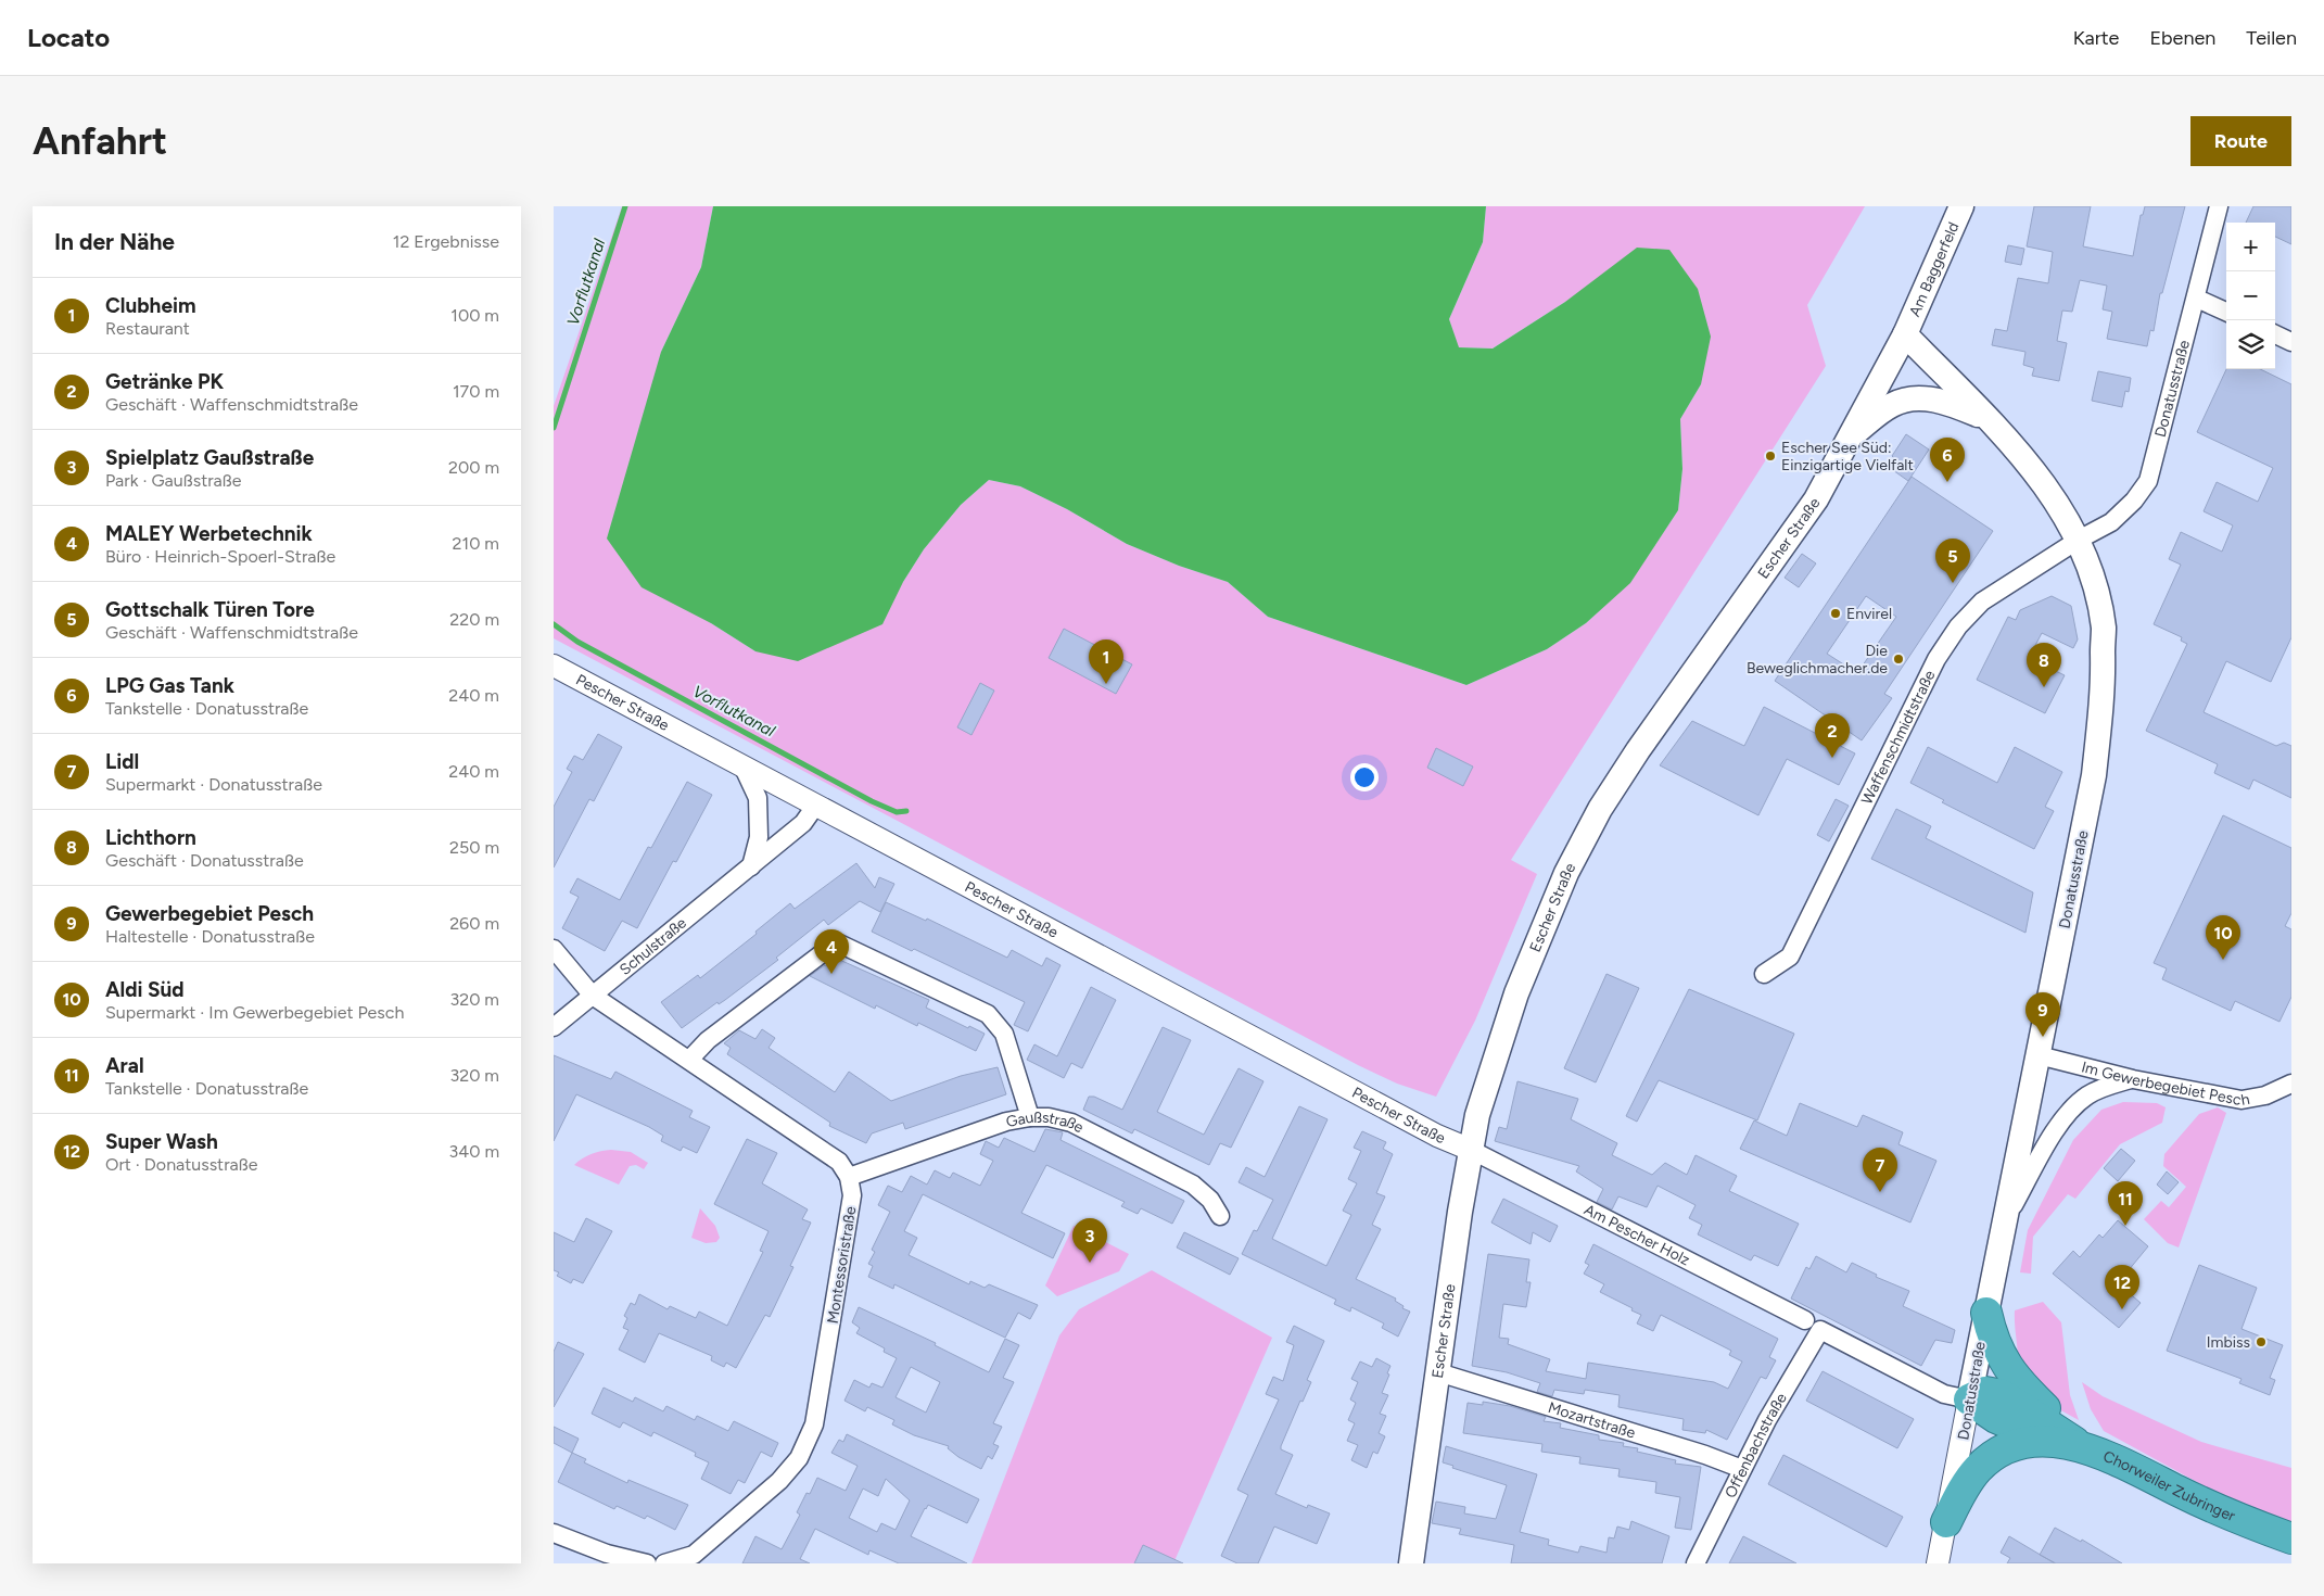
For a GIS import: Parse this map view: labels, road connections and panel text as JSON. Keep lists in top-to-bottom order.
{
  "streets": {
    "highway": ["Chorweiler Zubringer"],
    "main road": ["Am Baggerfeld", "Donatusstraße", "Escher Straße"],
    "street": [
      "Pescher Straße",
      "Waffenschmidtstraße",
      "Schulstraße",
      "Im Gewerbegebiet Pesch",
      "Gaußstraße",
      "Am Pescher Holz",
      "Montessoristraße",
      "Mozartstraße",
      "Offenbachstraße"
    ]
  },
  "crossings": [
    ["Am Baggerfeld", "Donatusstraße"],
    ["Am Baggerfeld", "Escher Straße"],
    ["Donatusstraße", "Escher Straße"],
    ["Donatusstraße", "Waffenschmidtstraße"],
    ["Donatusstraße", "Im Gewerbegebiet Pesch"],
    ["Donatusstraße", "Offenbachstraße"],
    ["Escher Straße", "Pescher Straße"],
    ["Escher Straße", "Am Pescher Holz"],
    ["Escher Straße", "Mozartstraße"],
    ["Pescher Straße", "Schulstraße"],
    ["Pescher Straße", "Am Pescher Holz"],
    ["Gaußstraße", "Montessoristraße"],
    ["Mozartstraße", "Offenbachstraße"]
  ],
  "water": ["Vorflutkanal"],
  "places": [
    "Escher See Süd: Einzigartige Vielfalt",
    "Envirel",
    "Die Beweglichmacher.de",
    "Imbiss"
  ],
  "page": {
    "header": "Locato",
    "nav": ["Karte", "Ebenen", "Teilen"],
    "buttons": "Route",
    "title": "Anfahrt",
    "heading": ["In der Nähe", "12 Ergebnisse"],
    "map_buttons": ["+", "−"],
    "list": [
      {
        "mark": "1",
        "name": "Clubheim",
        "note": "Restaurant",
        "value": "100 m"
      },
      {
        "mark": "2",
        "name": "Getränke PK",
        "note": "Geschäft · Waffenschmidtstraße",
        "value": "170 m"
      },
      {
        "mark": "3",
        "name": "Spielplatz Gaußstraße",
        "note": "Park · Gaußstraße",
        "value": "200 m"
      },
      {
        "mark": "4",
        "name": "MALEY Werbetechnik",
        "note": "Büro · Heinrich-Spoerl-Straße",
        "value": "210 m"
      },
      {
        "mark": "5",
        "name": "Gottschalk Türen Tore",
        "note": "Geschäft · Waffenschmidtstraße",
        "value": "220 m"
      },
      {
        "mark": "6",
        "name": "LPG Gas Tank",
        "note": "Tankstelle · Donatusstraße",
        "value": "240 m"
      },
      {
        "mark": "7",
        "name": "Lidl",
        "note": "Supermarkt · Donatusstraße",
        "value": "240 m"
      },
      {
        "mark": "8",
        "name": "Lichthorn",
        "note": "Geschäft · Donatusstraße",
        "value": "250 m"
      },
      {
        "mark": "9",
        "name": "Gewerbegebiet Pesch",
        "note": "Haltestelle · Donatusstraße",
        "value": "260 m"
      },
      {
        "mark": "10",
        "name": "Aldi Süd",
        "note": "Supermarkt · Im Gewerbegebiet Pesch",
        "value": "320 m"
      },
      {
        "mark": "11",
        "name": "Aral",
        "note": "Tankstelle · Donatusstraße",
        "value": "320 m"
      },
      {
        "mark": "12",
        "name": "Super Wash",
        "note": "Ort · Donatusstraße",
        "value": "340 m"
      }
    ],
    "pins": [
      "6",
      "5",
      "1",
      "8",
      "2",
      "10",
      "4",
      "9",
      "7",
      "11",
      "3",
      "12"
    ]
  }
}
